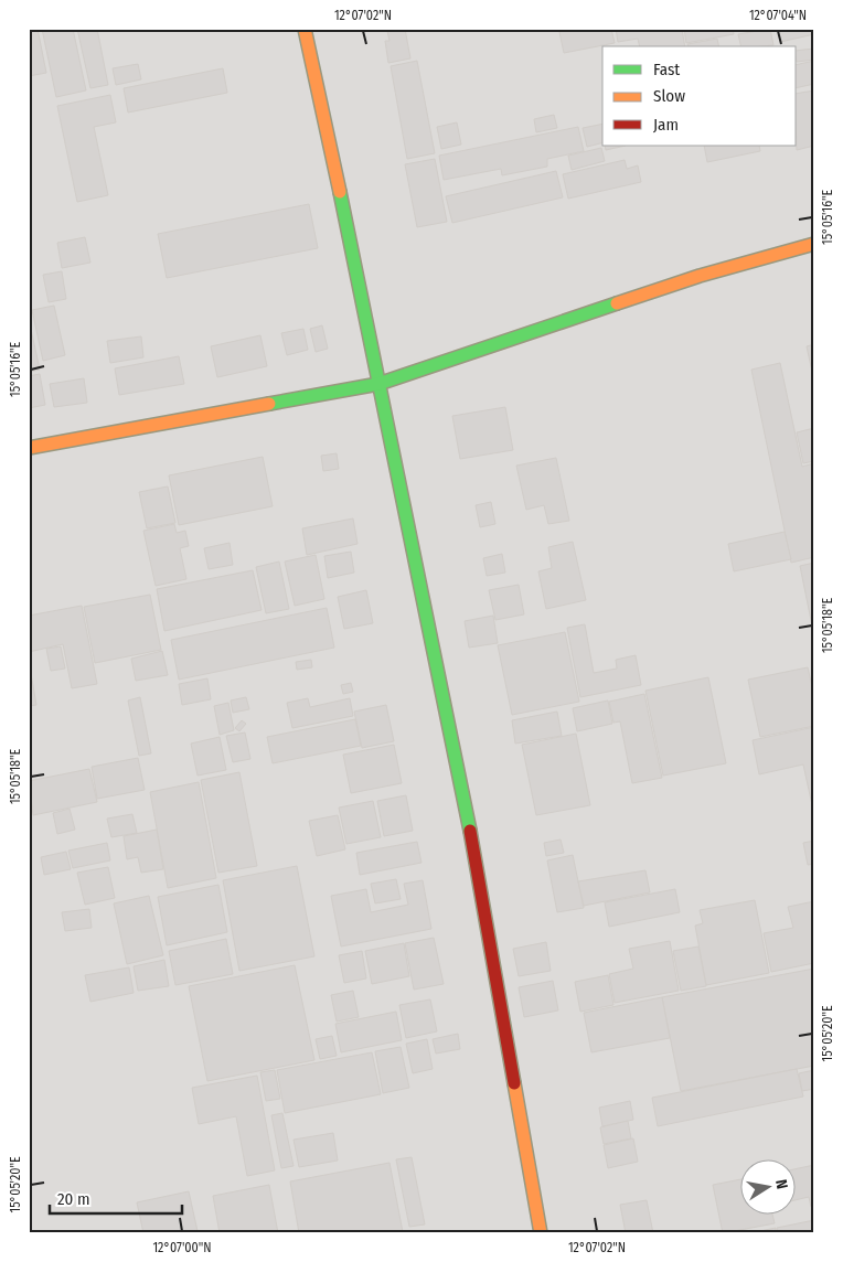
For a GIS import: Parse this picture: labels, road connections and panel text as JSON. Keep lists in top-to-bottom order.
{
  "legend": ["Fast", "Slow", "Jam"],
  "scale_bar": "20 m",
  "north": "right",
  "coordinates": [
    "12°07'02\"N",
    "12°07'04\"N",
    "15°05'16\"E",
    "15°05'18\"E",
    "15°05'20\"E",
    "12°07'00\"N"
  ]
}
